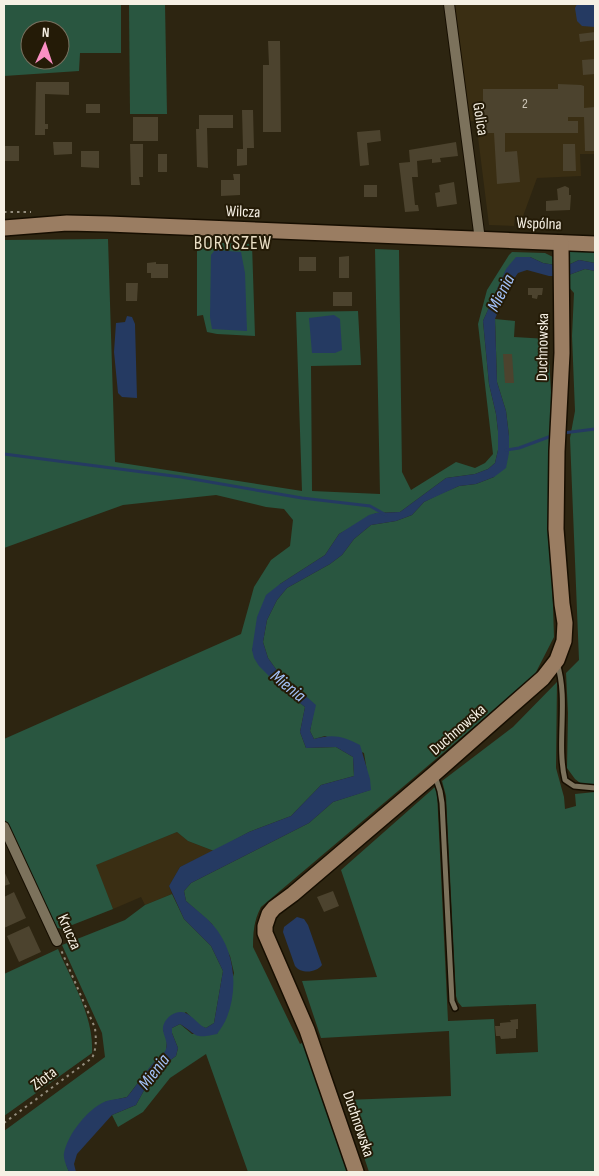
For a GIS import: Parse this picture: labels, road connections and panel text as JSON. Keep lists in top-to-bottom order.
{
  "streets": {
    "street": [
      "Golica",
      "Wilcza",
      "Wspólna",
      "Duchnowska",
      "Krucza"
    ],
    "path": ["Złota"]
  },
  "crossings": [
    ["Golica", "Wilcza"],
    ["Golica", "Wspólna"],
    ["Wilcza", "Wspólna"],
    ["Wspólna", "Duchnowska"],
    ["Krucza", "Złota"]
  ],
  "districts": ["BORYSZEW"],
  "water": ["Mienia"],
  "house_numbers": ["2"],
  "north": "top"
}
